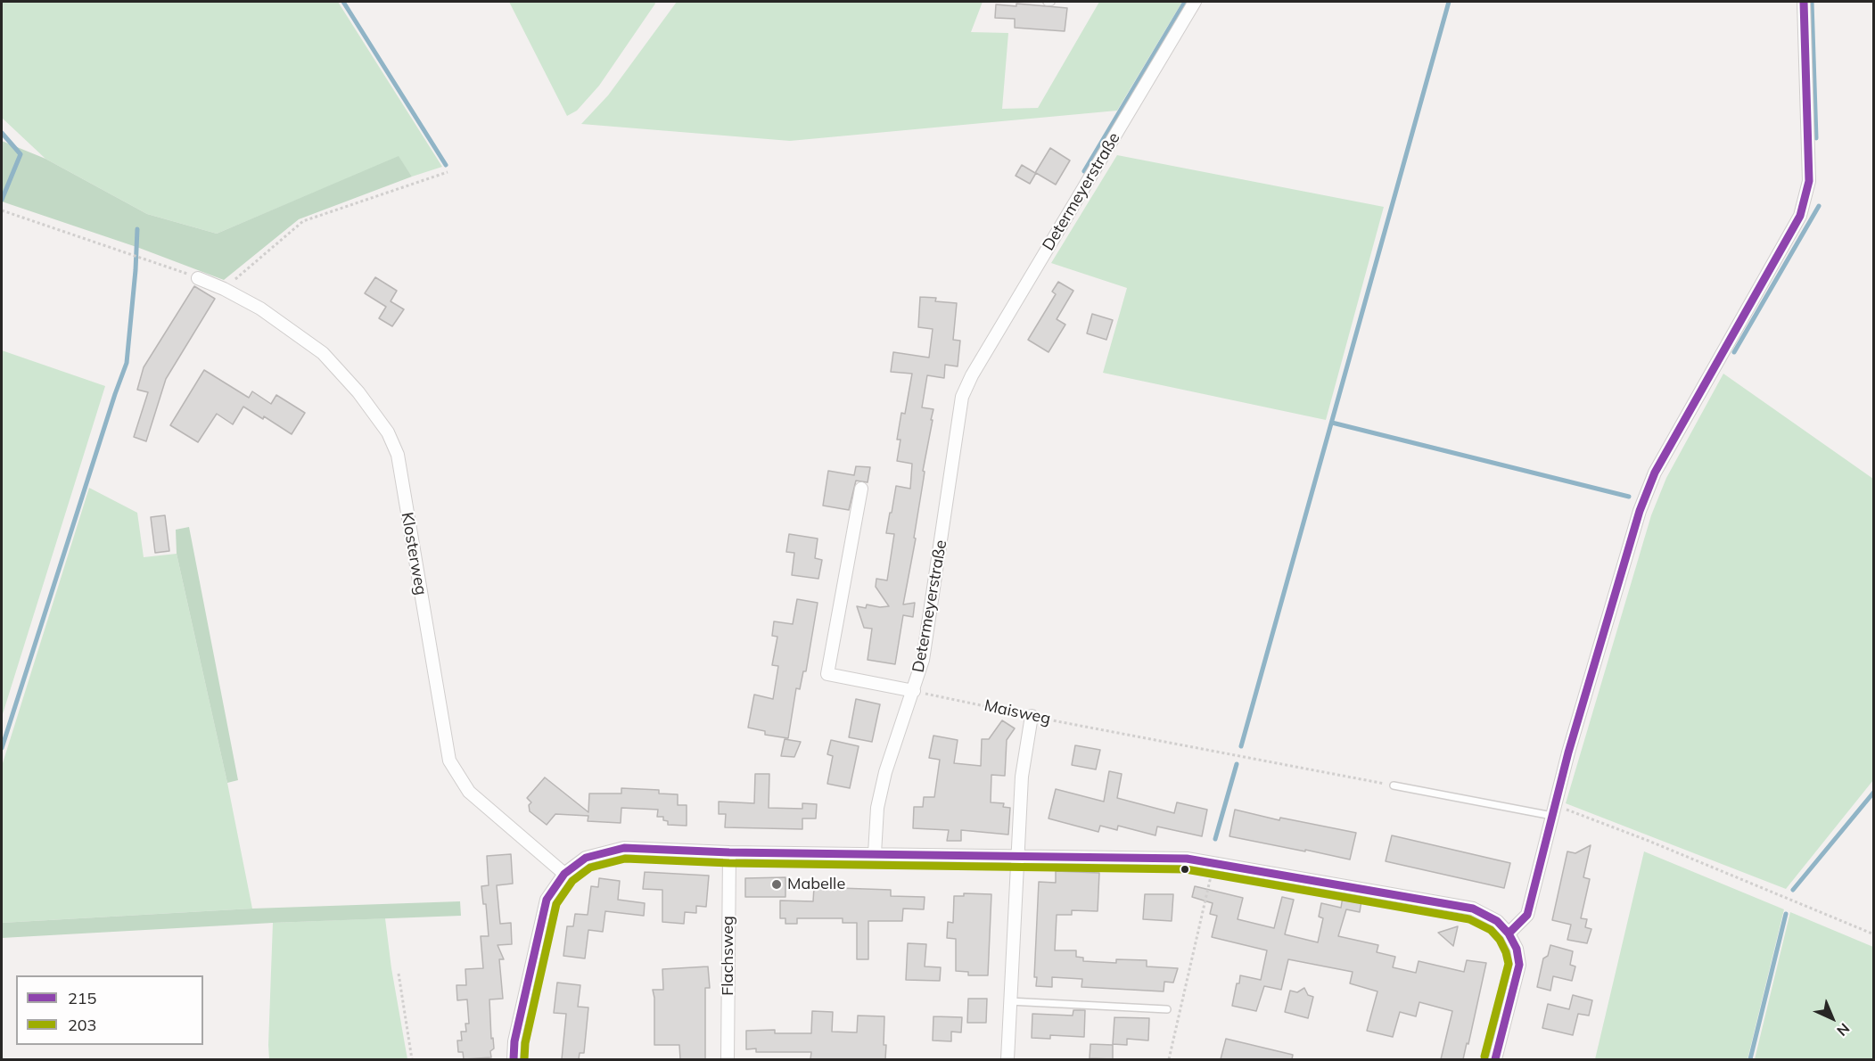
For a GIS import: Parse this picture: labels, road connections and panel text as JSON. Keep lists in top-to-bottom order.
{
  "streets": {
    "street": ["Determeyerstraße", "Klosterweg", "Flachsweg"],
    "path": ["Maisweg"]
  },
  "crossings": [
    ["Determeyerstraße", "Maisweg"]
  ],
  "places": ["Mabelle"],
  "lines": ["transit line 215", "transit line 203"],
  "legend": ["215", "203"],
  "north": "bottom right"
}
